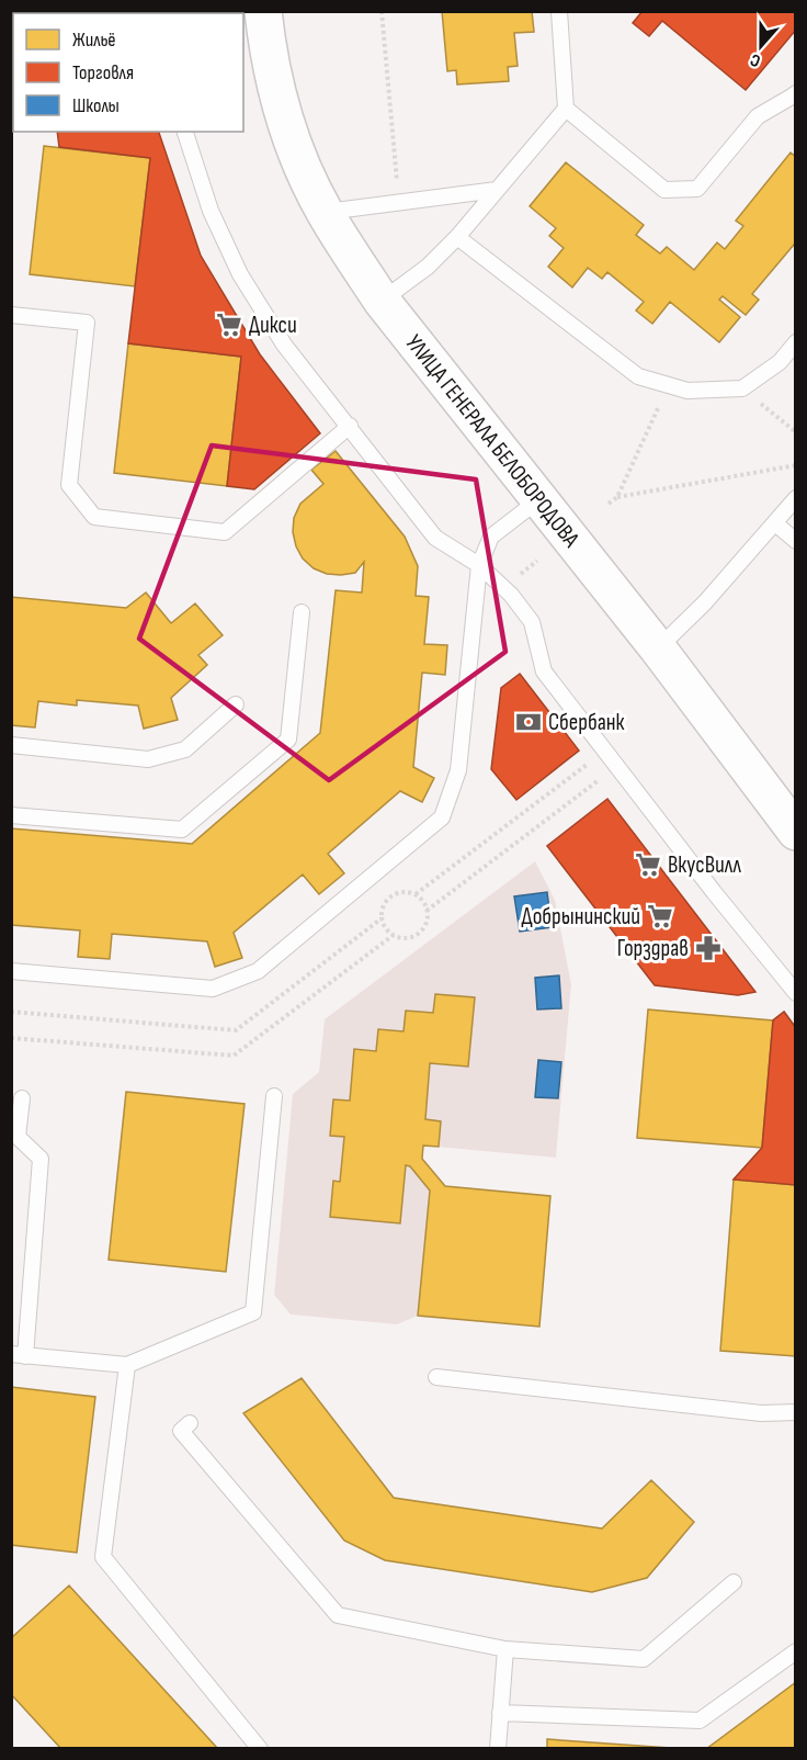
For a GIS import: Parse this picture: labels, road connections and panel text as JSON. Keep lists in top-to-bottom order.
{
  "streets": {
    "main road": ["УЛИЦА ГЕНЕРАЛА БЕЛОБОРОДОВА"]
  },
  "places": {
    "supermarket": ["Дикси", "ВкусВилл", "Добрынинский"],
    "bank": ["Сбербанк"],
    "pharmacy": ["Горздрав"]
  },
  "legend": ["Жильё", "Торговля", "Школы"],
  "north": "bottom"
}
